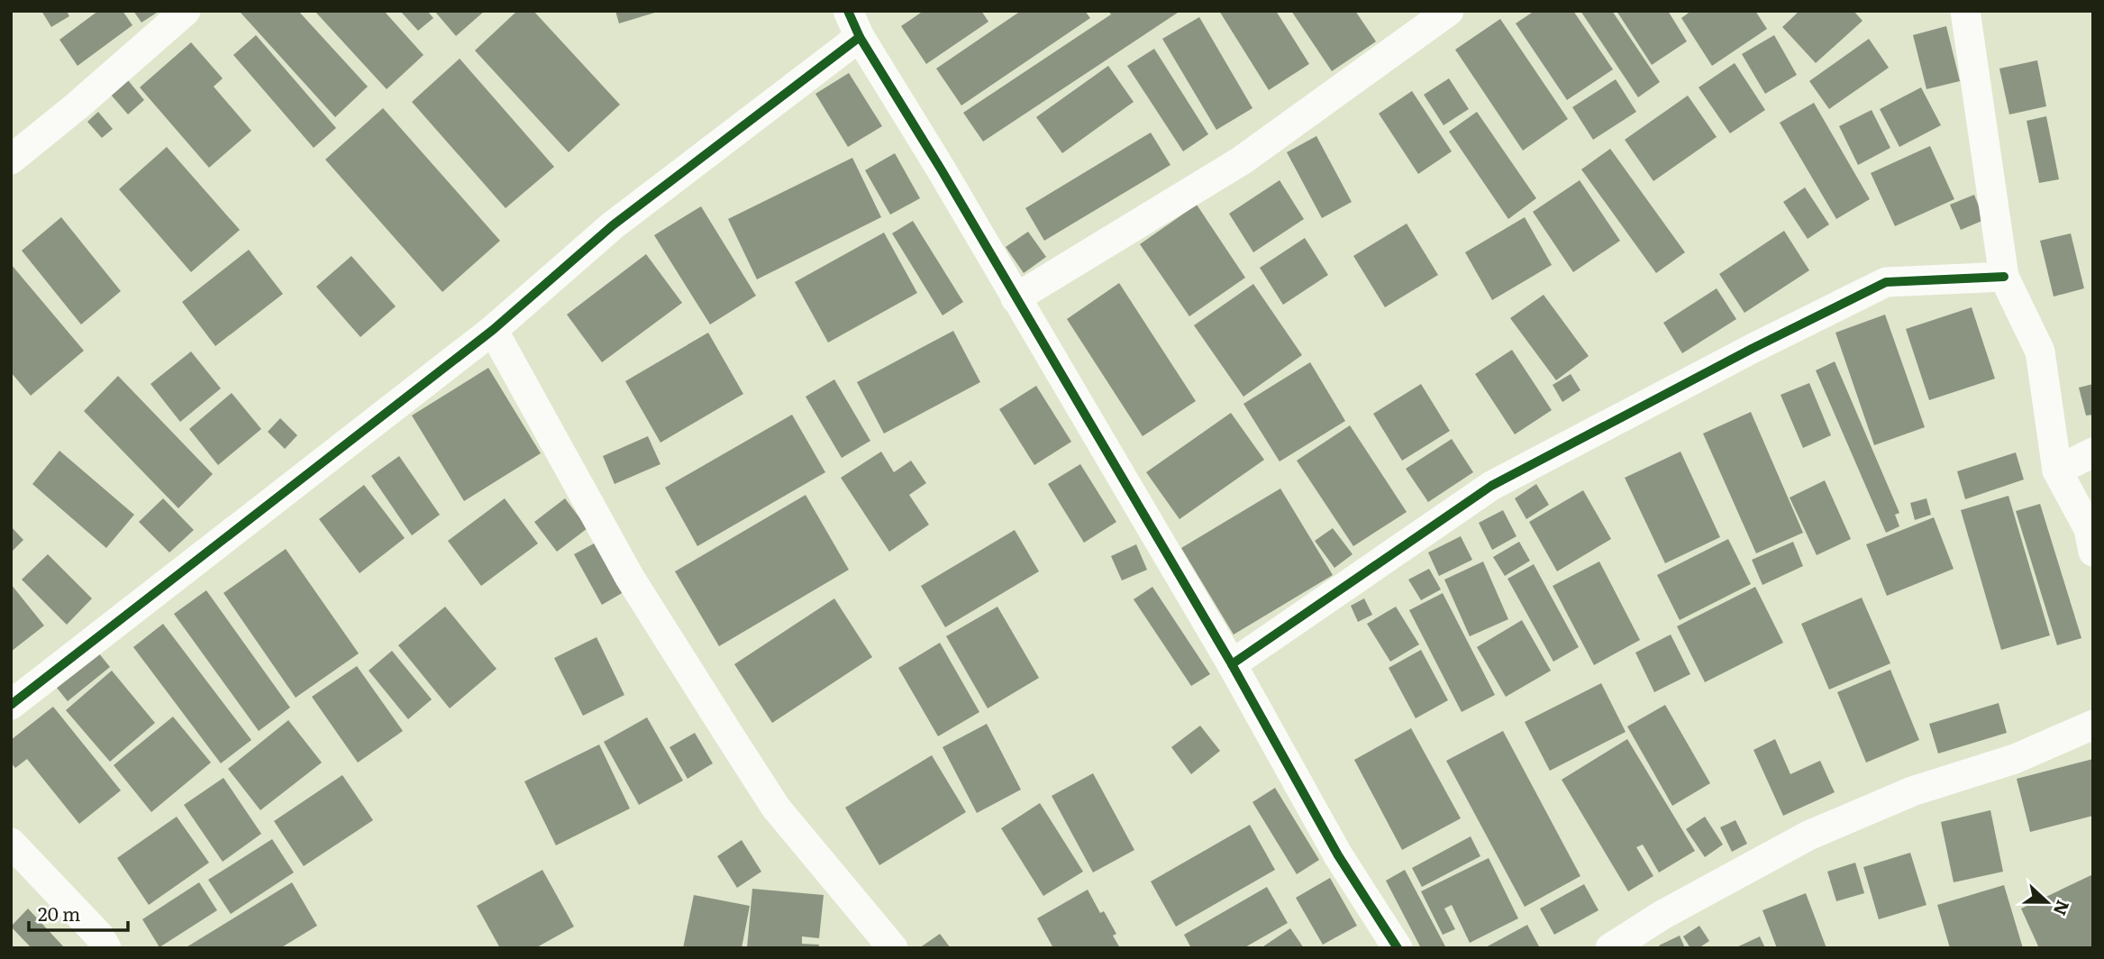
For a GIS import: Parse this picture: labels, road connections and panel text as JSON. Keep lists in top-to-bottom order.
{
  "scale_bar": "20 m",
  "north": "right"
}
